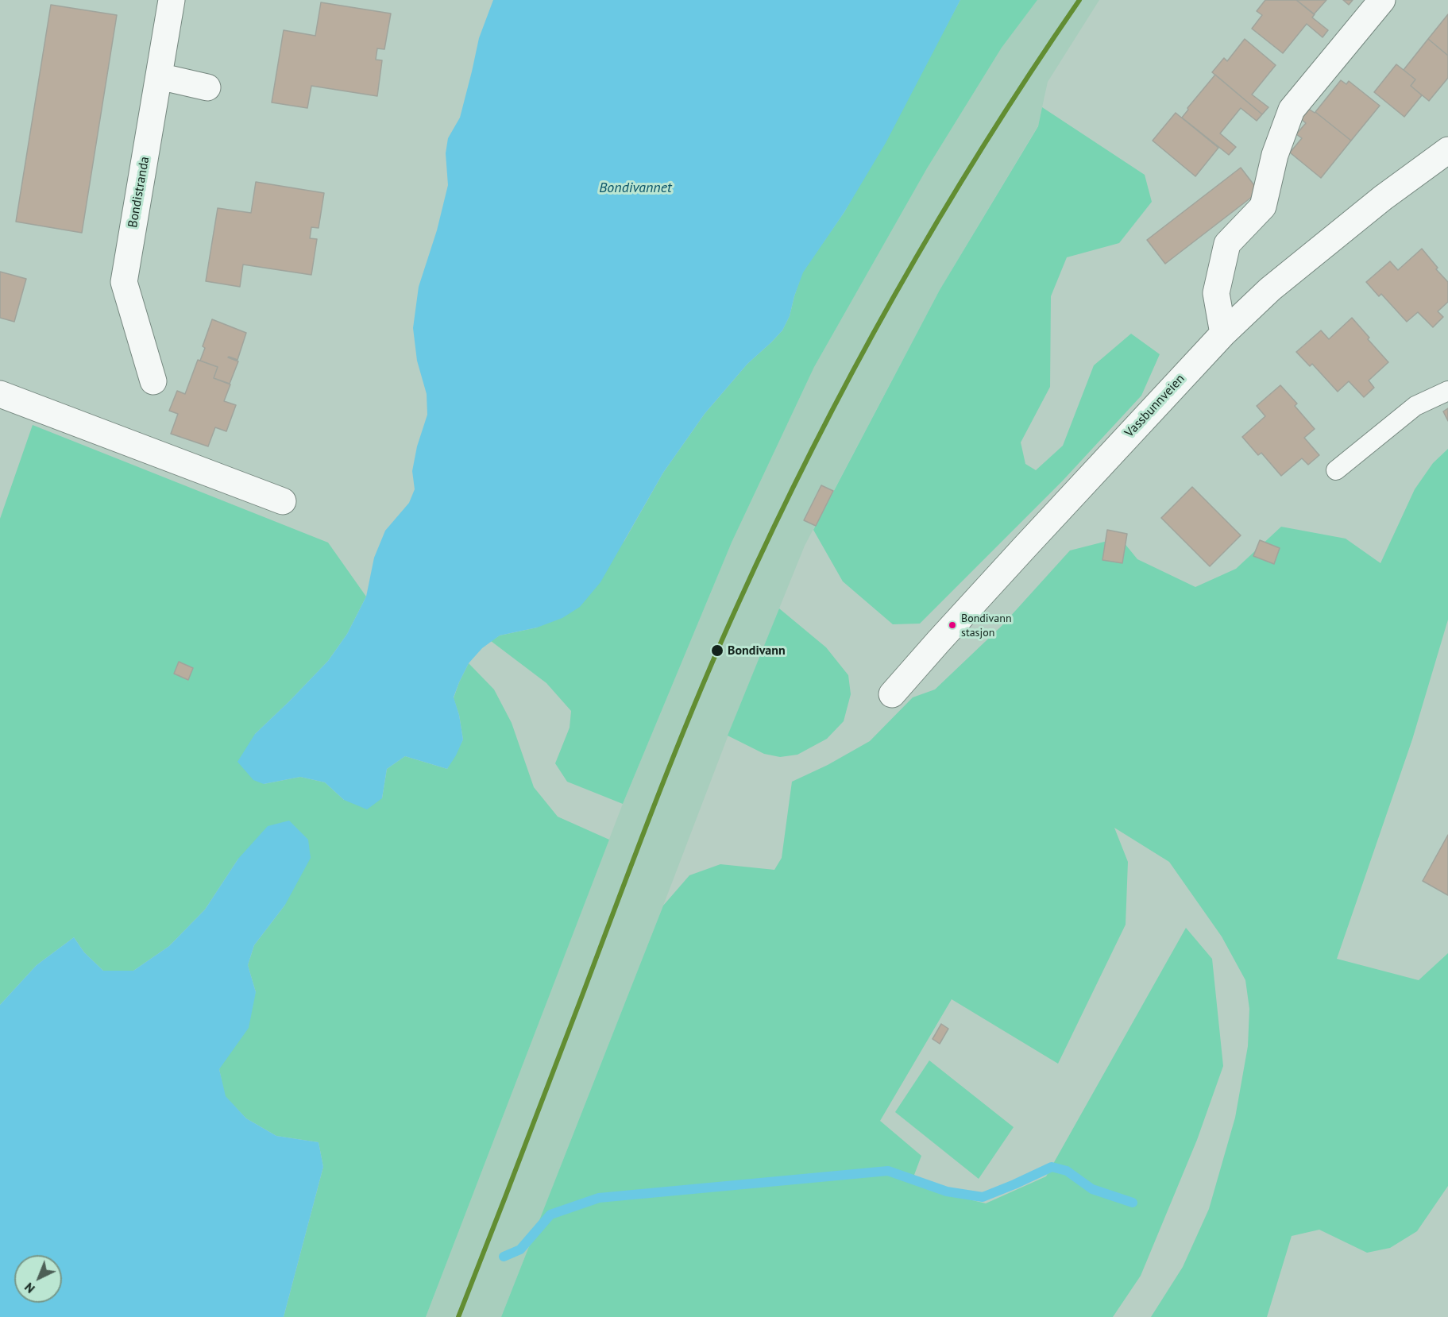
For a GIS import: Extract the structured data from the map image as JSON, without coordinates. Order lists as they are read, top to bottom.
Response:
{
  "streets": {
    "street": ["Bondistranda", "Vassbunnveien"]
  },
  "water": ["Bondivannet"],
  "places": ["Bondivann stasjon", "Bondivann"],
  "north": "bottom left"
}
